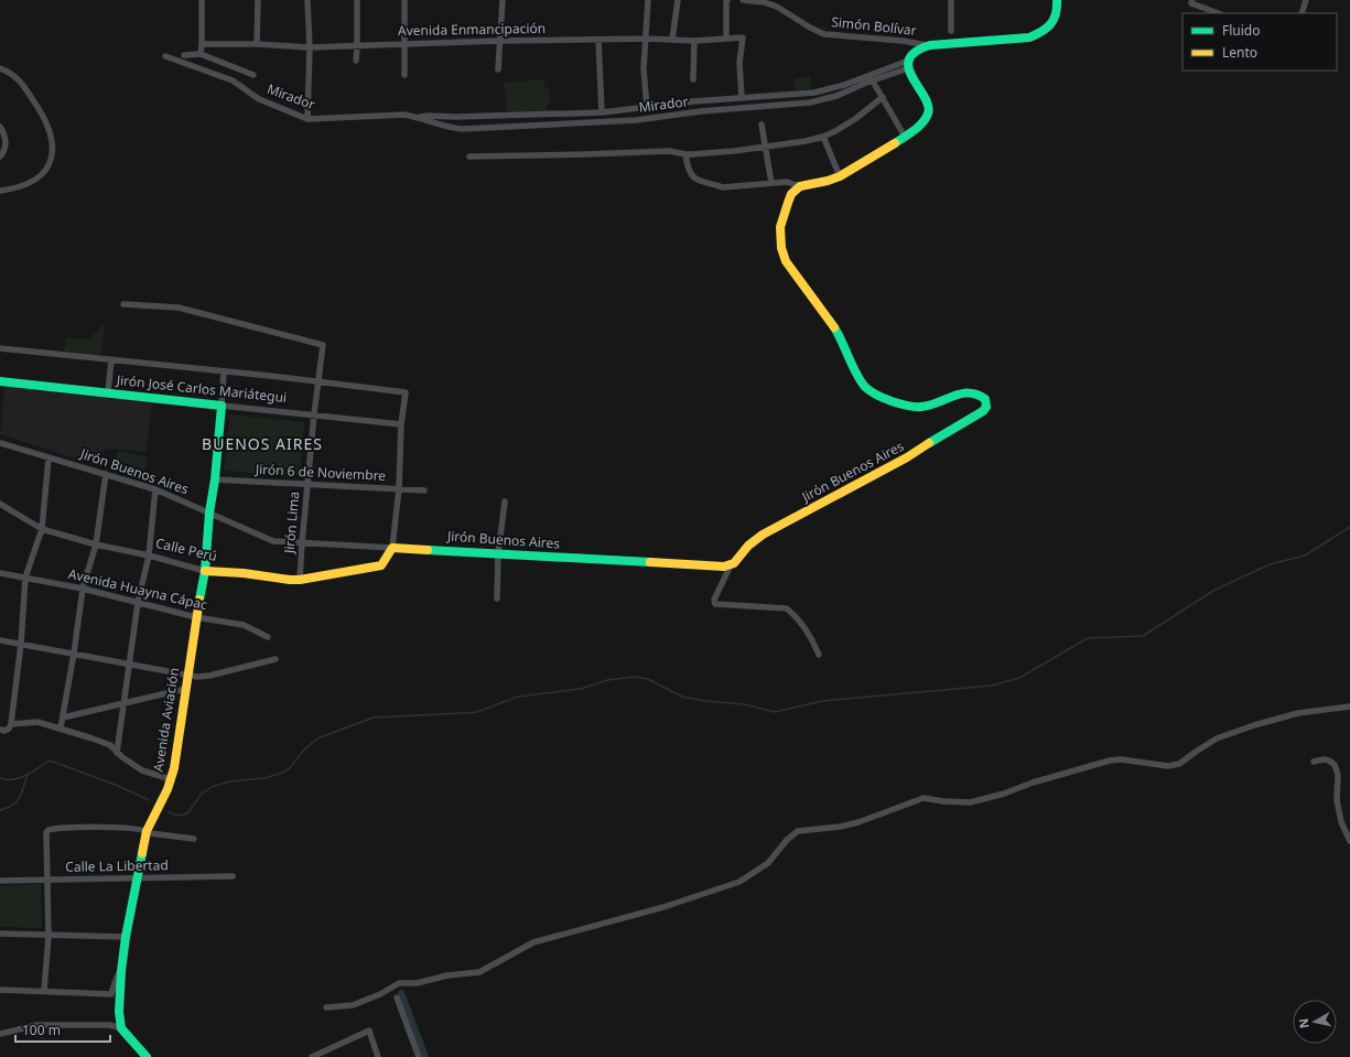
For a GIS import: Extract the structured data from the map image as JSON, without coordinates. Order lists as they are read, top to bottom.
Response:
{
  "streets": {
    "street": [
      "Simón Bolívar",
      "Avenida Enmancipación",
      "Mirador",
      "Jirón José Carlos Mariátegui",
      "Jirón Buenos Aires",
      "Jirón 6 de Noviembre",
      "Jirón Lima",
      "Calle Perú",
      "Avenida Huayna Cápac",
      "Avenida Aviación",
      "Calle La Libertad"
    ]
  },
  "crossings": [
    ["Avenida Enmancipación", "Mirador"],
    ["Jirón José Carlos Mariátegui", "Jirón Lima"],
    ["Jirón José Carlos Mariátegui", "Avenida Aviación"],
    ["Jirón Buenos Aires", "Jirón Lima"],
    ["Jirón Buenos Aires", "Calle Perú"],
    ["Jirón Buenos Aires", "Avenida Aviación"],
    ["Jirón 6 de Noviembre", "Jirón Lima"],
    ["Jirón 6 de Noviembre", "Avenida Aviación"],
    ["Jirón Lima", "Calle Perú"],
    ["Calle Perú", "Avenida Aviación"],
    ["Avenida Huayna Cápac", "Avenida Aviación"],
    ["Avenida Aviación", "Calle La Libertad"]
  ],
  "districts": ["BUENOS AIRES"],
  "legend": ["Fluido", "Lento"],
  "scale_bar": "100 m",
  "north": "left"
}
